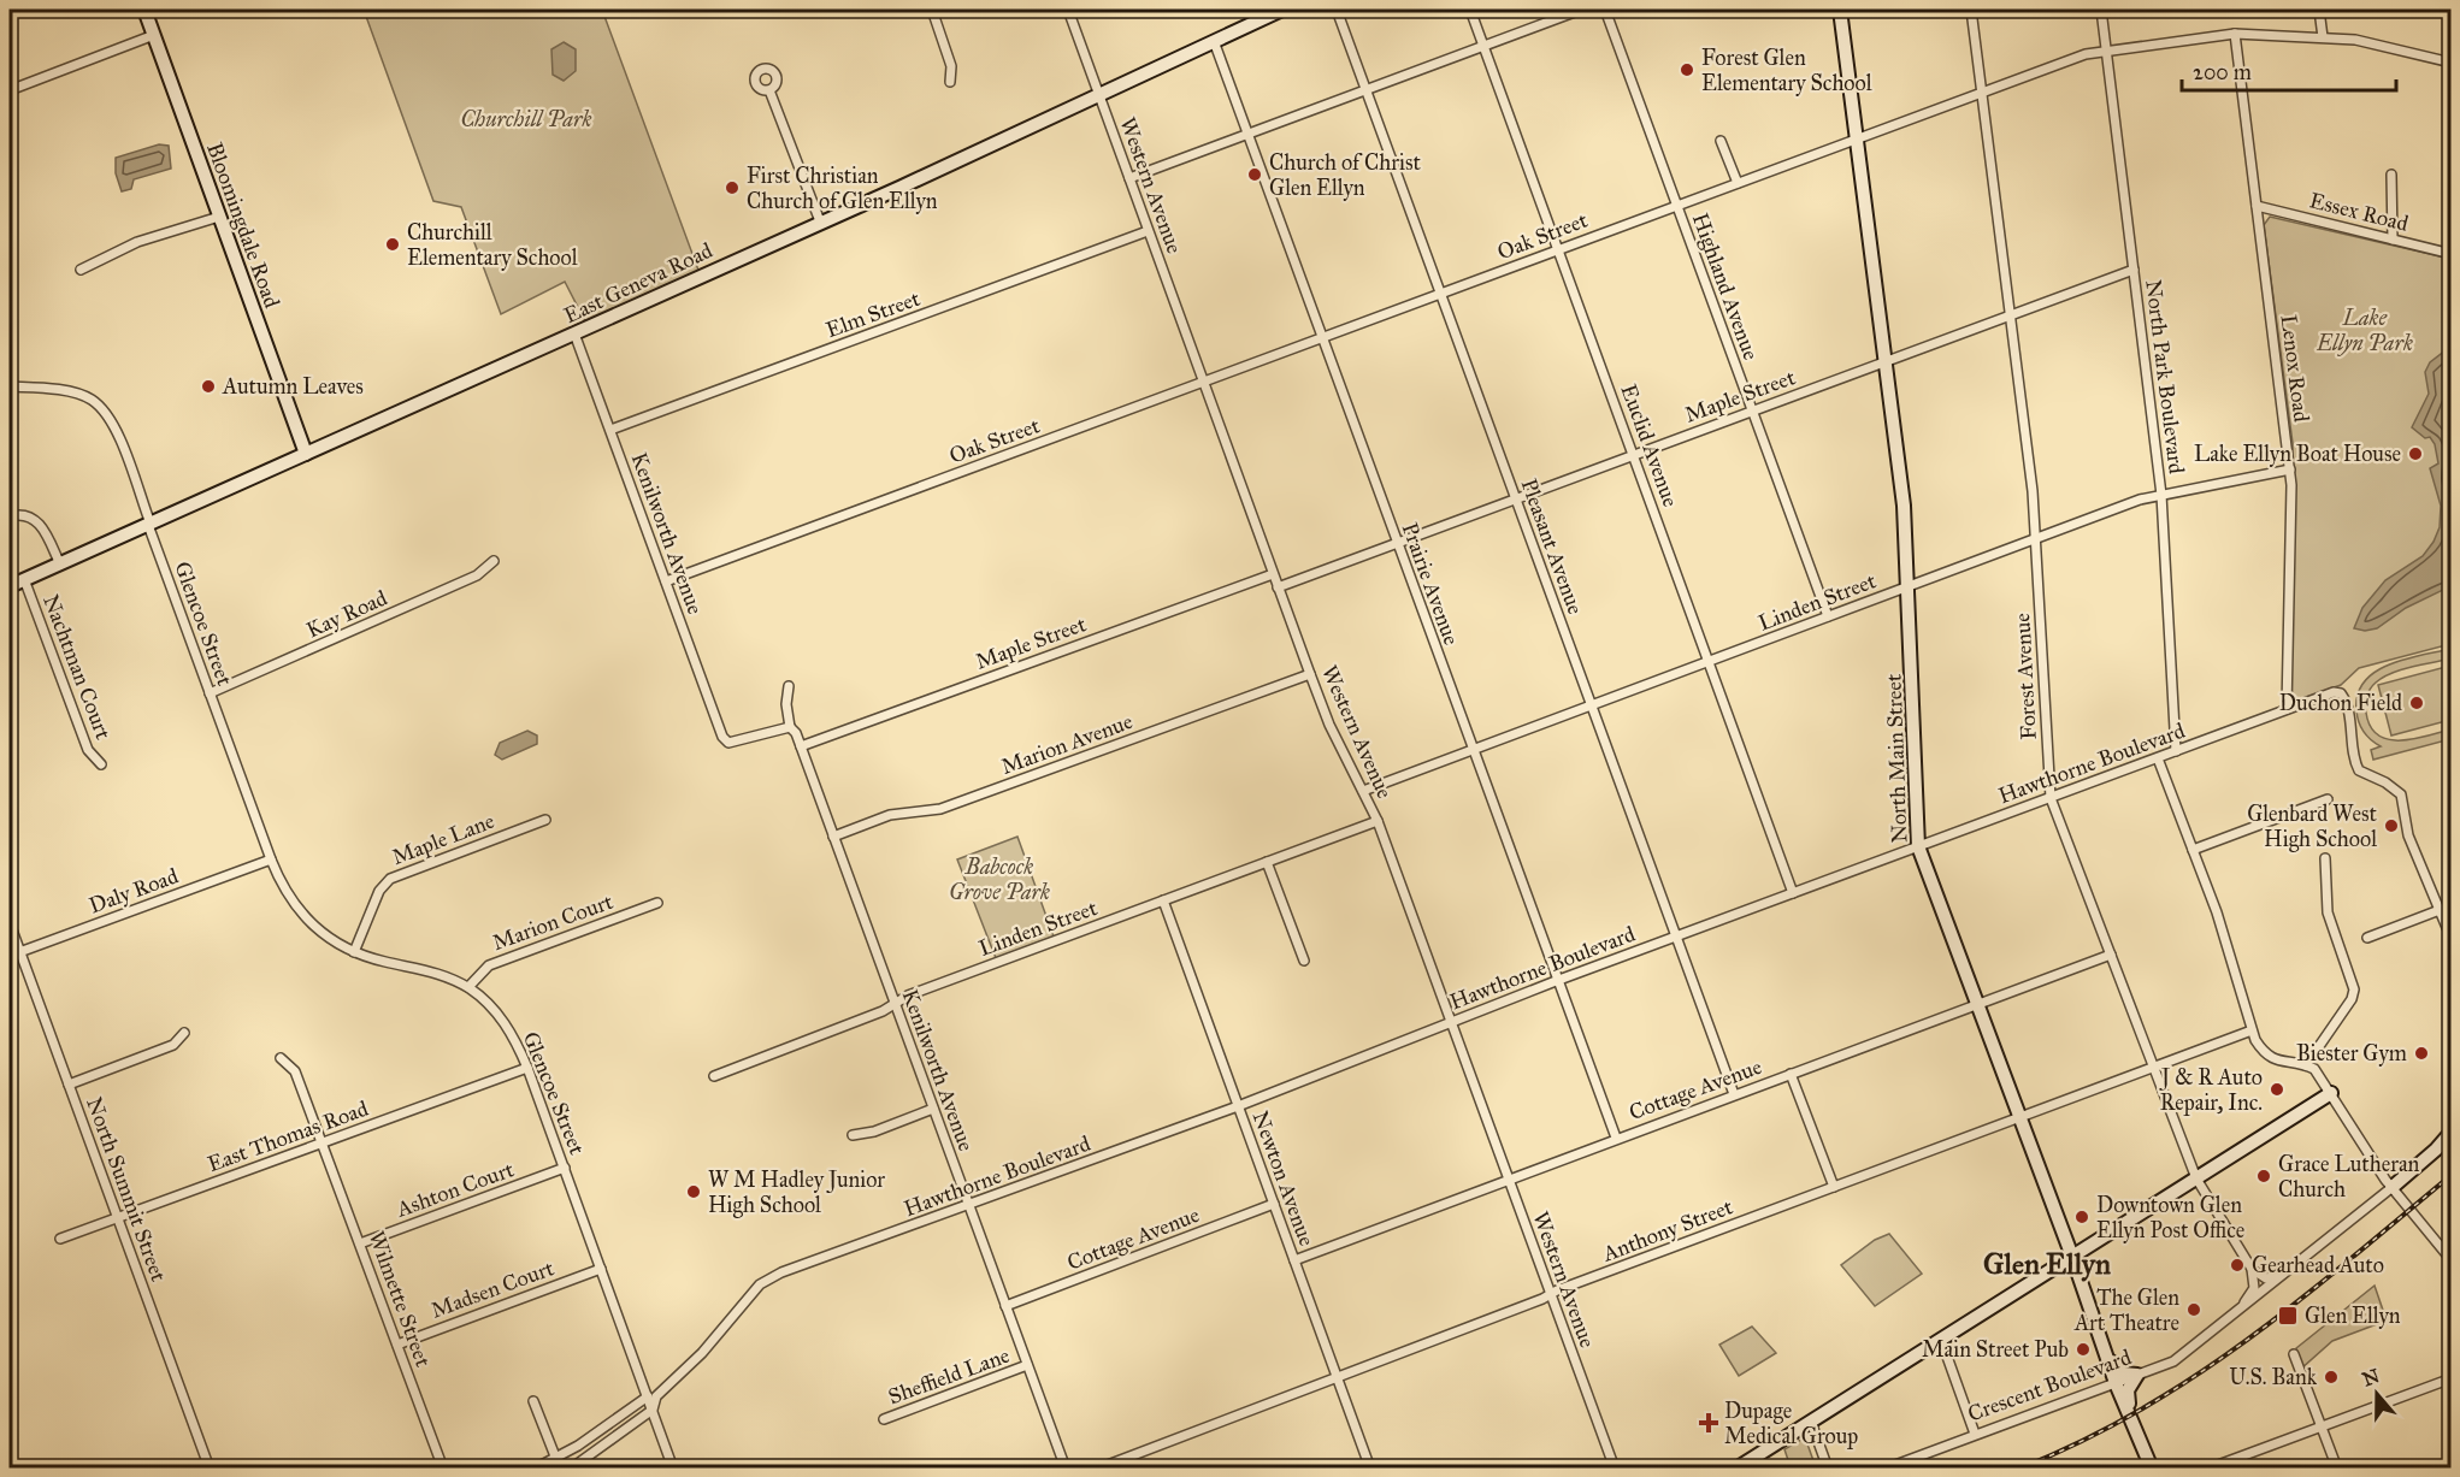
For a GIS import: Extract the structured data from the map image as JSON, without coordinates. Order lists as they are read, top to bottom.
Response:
{
  "streets": {
    "street": [
      "Western Avenue",
      "Essex Road",
      "Bloomingdale Road",
      "Oak Street",
      "East Geneva Road",
      "Highland Avenue",
      "Elm Street",
      "Lenox Road",
      "North Park Boulevard",
      "Maple Street",
      "Euclid Avenue",
      "Kenilworth Avenue",
      "Pleasant Avenue",
      "Prairie Avenue",
      "Linden Street",
      "Kay Road",
      "Glencoe Street",
      "Nachtman Court",
      "Forest Avenue",
      "Marion Avenue",
      "North Main Street",
      "Hawthorne Boulevard",
      "Maple Lane",
      "Daly Road",
      "Marion Court",
      "Cottage Avenue",
      "East Thomas Road",
      "Newton Avenue",
      "North Summit Street",
      "Ashton Court",
      "Anthony Street",
      "Madsen Court",
      "Wilmette Street",
      "Sheffield Lane",
      "Crescent Boulevard"
    ]
  },
  "crossings": [
    ["Western Avenue", "Oak Street"],
    ["Western Avenue", "East Geneva Road"],
    ["Western Avenue", "Elm Street"],
    ["Western Avenue", "Maple Street"],
    ["Western Avenue", "Linden Street"],
    ["Western Avenue", "Marion Avenue"],
    ["Western Avenue", "Hawthorne Boulevard"],
    ["Western Avenue", "Cottage Avenue"],
    ["Western Avenue", "Anthony Street"],
    ["Essex Road", "Lenox Road"],
    ["Bloomingdale Road", "East Geneva Road"],
    ["Oak Street", "Highland Avenue"],
    ["Oak Street", "Lenox Road"],
    ["Oak Street", "North Park Boulevard"],
    ["Oak Street", "Euclid Avenue"],
    ["Oak Street", "Kenilworth Avenue"],
    ["Oak Street", "Pleasant Avenue"],
    ["Oak Street", "Prairie Avenue"],
    ["Oak Street", "Forest Avenue"],
    ["Oak Street", "North Main Street"],
    ["East Geneva Road", "Kenilworth Avenue"],
    ["East Geneva Road", "Prairie Avenue"],
    ["East Geneva Road", "Glencoe Street"],
    ["East Geneva Road", "Nachtman Court"],
    ["Highland Avenue", "Maple Street"],
    ["Highland Avenue", "Linden Street"],
    ["Elm Street", "Kenilworth Avenue"],
    ["Lenox Road", "Linden Street"],
    ["Lenox Road", "Hawthorne Boulevard"],
    ["North Park Boulevard", "Maple Street"],
    ["North Park Boulevard", "Linden Street"],
    ["North Park Boulevard", "Hawthorne Boulevard"],
    ["Maple Street", "Euclid Avenue"],
    ["Maple Street", "Kenilworth Avenue"],
    ["Maple Street", "Pleasant Avenue"],
    ["Maple Street", "Prairie Avenue"],
    ["Maple Street", "Forest Avenue"],
    ["Maple Street", "North Main Street"],
    ["Euclid Avenue", "Linden Street"],
    ["Euclid Avenue", "Hawthorne Boulevard"],
    ["Kenilworth Avenue", "Linden Street"],
    ["Kenilworth Avenue", "Marion Avenue"],
    ["Kenilworth Avenue", "Hawthorne Boulevard"],
    ["Kenilworth Avenue", "Cottage Avenue"],
    ["Kenilworth Avenue", "Sheffield Lane"],
    ["Pleasant Avenue", "Linden Street"],
    ["Pleasant Avenue", "Hawthorne Boulevard"],
    ["Pleasant Avenue", "Cottage Avenue"],
    ["Prairie Avenue", "Linden Street"],
    ["Prairie Avenue", "Hawthorne Boulevard"],
    ["Prairie Avenue", "Cottage Avenue"],
    ["Linden Street", "Forest Avenue"],
    ["Linden Street", "North Main Street"],
    ["Linden Street", "Newton Avenue"],
    ["Kay Road", "Glencoe Street"],
    ["Glencoe Street", "Hawthorne Boulevard"],
    ["Glencoe Street", "Maple Lane"],
    ["Glencoe Street", "Daly Road"],
    ["Glencoe Street", "Marion Court"],
    ["Glencoe Street", "East Thomas Road"],
    ["Glencoe Street", "Ashton Court"],
    ["Glencoe Street", "Madsen Court"],
    ["Forest Avenue", "Hawthorne Boulevard"],
    ["Forest Avenue", "Cottage Avenue"],
    ["Forest Avenue", "Anthony Street"],
    ["North Main Street", "Hawthorne Boulevard"],
    ["North Main Street", "Cottage Avenue"],
    ["North Main Street", "Anthony Street"],
    ["North Main Street", "Crescent Boulevard"],
    ["Hawthorne Boulevard", "Newton Avenue"],
    ["Daly Road", "North Summit Street"],
    ["Cottage Avenue", "Newton Avenue"],
    ["East Thomas Road", "North Summit Street"],
    ["East Thomas Road", "Wilmette Street"],
    ["Newton Avenue", "Anthony Street"],
    ["Ashton Court", "Wilmette Street"],
    ["Madsen Court", "Wilmette Street"]
  ],
  "districts": ["Glen Ellyn"],
  "parks": ["Churchill Park", "Lake Ellyn Park", "Babcock Grove Park"],
  "places": {
    "other": [
      "Forest Glen Elementary School",
      "Church of Christ Glen Ellyn",
      "First Christian Church of Glen Ellyn",
      "Churchill Elementary School",
      "Autumn Leaves",
      "Lake Ellyn Boat House",
      "Duchon Field",
      "Glenbard West High School",
      "Biester Gym",
      "J & R Auto Repair, Inc.",
      "Grace Lutheran Church",
      "W M Hadley Junior High School",
      "Downtown Glen Ellyn Post Office",
      "Gearhead Auto",
      "The Glen Art Theatre",
      "Main Street Pub",
      "U.S. Bank"
    ],
    "transit": ["Glen Ellyn"],
    "health": ["Dupage Medical Group"]
  },
  "scale_bar": "200 m",
  "north": "top"
}
